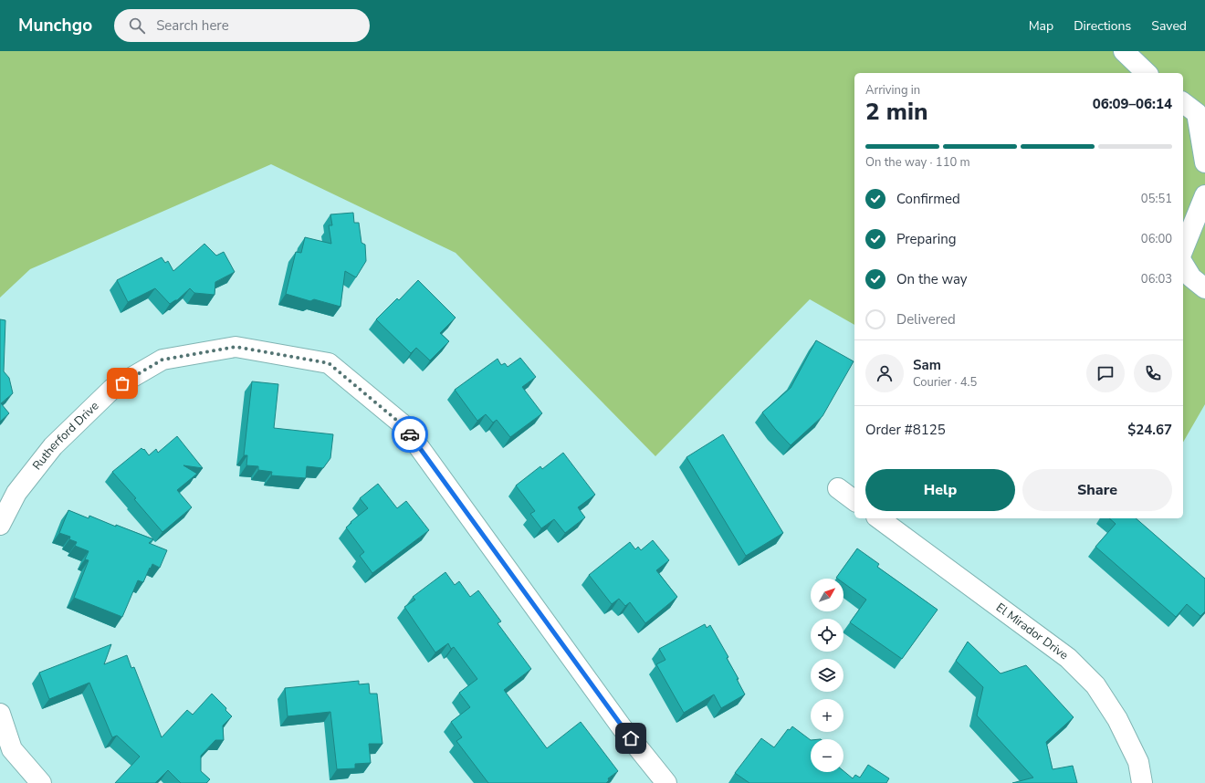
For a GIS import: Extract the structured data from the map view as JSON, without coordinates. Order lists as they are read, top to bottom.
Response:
{
  "streets": {
    "street": ["Rutherford Drive", "El Mirador Drive"]
  },
  "north": "top right",
  "page": {
    "header": "Munchgo",
    "search": "Search here",
    "nav": ["Map", "Directions", "Saved"],
    "heading": ["2 min", "Arriving in", "06:09–06:14"],
    "panel": [
      "Sam",
      "Courier · 4.5",
      "Order #8125",
      "$24.67"
    ],
    "bar": "On the way · 110 m",
    "list": [
      ["Confirmed", "05:51"],
      ["Preparing", "06:00"],
      ["On the way", "06:03"],
      "Delivered"
    ],
    "buttons": ["Help", "Share"],
    "map_buttons": ["+", "−"]
  }
}
